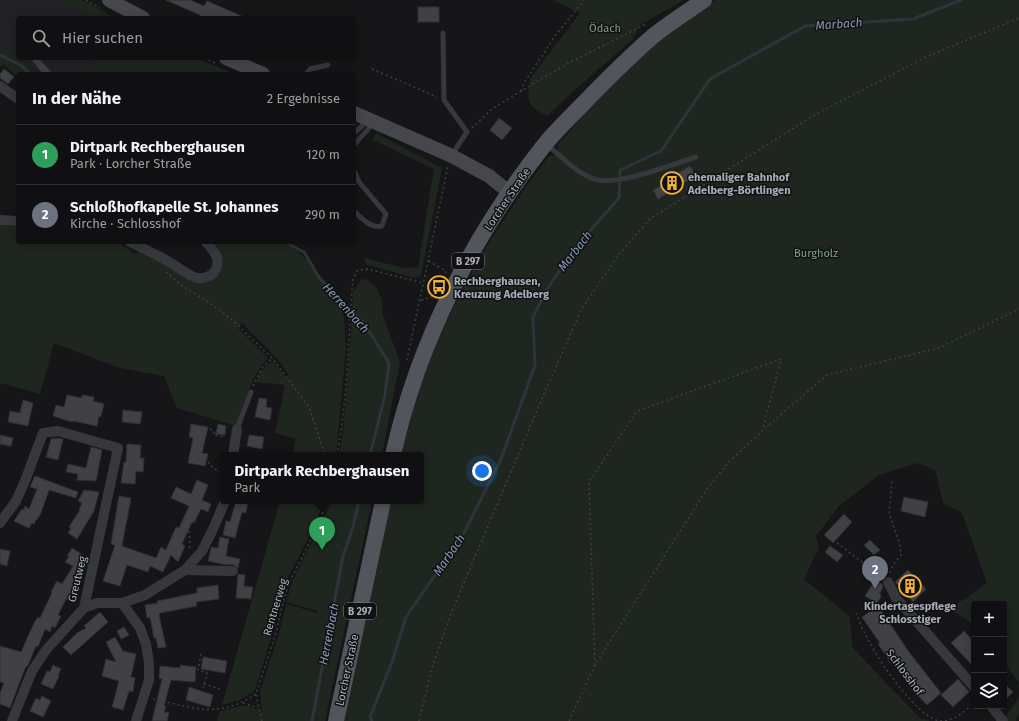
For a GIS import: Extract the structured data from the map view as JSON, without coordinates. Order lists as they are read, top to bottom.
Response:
{
  "streets": {
    "main road": ["Lorcher Straße", "B 297"],
    "street": ["Greutweg"],
    "path": ["Rentnerweg", "Schlosshof"]
  },
  "water": ["Marbach", "Herrenbach"],
  "parks": ["Ödach", "Burgholz"],
  "places": {
    "building": ["ehemaliger Bahnhof Adelberg-Börtlingen", "Kindertagespflege Schlosstiger"],
    "bus stop": ["Rechberghausen, Kreuzung Adelberg"]
  },
  "page": {
    "search": "Hier suchen",
    "heading": ["In der Nähe", "2 Ergebnisse"],
    "list": [
      {
        "mark": "1",
        "name": "Dirtpark Rechberghausen",
        "note": "Park · Lorcher Straße",
        "value": "120 m"
      },
      {
        "mark": "2",
        "name": "Schloßhofkapelle St. Johannes",
        "note": "Kirche · Schlosshof",
        "value": "290 m"
      }
    ],
    "popup": ["Dirtpark Rechberghausen", "Park"],
    "pins": ["1", "2"],
    "map_buttons": ["+", "−"]
  }
}
